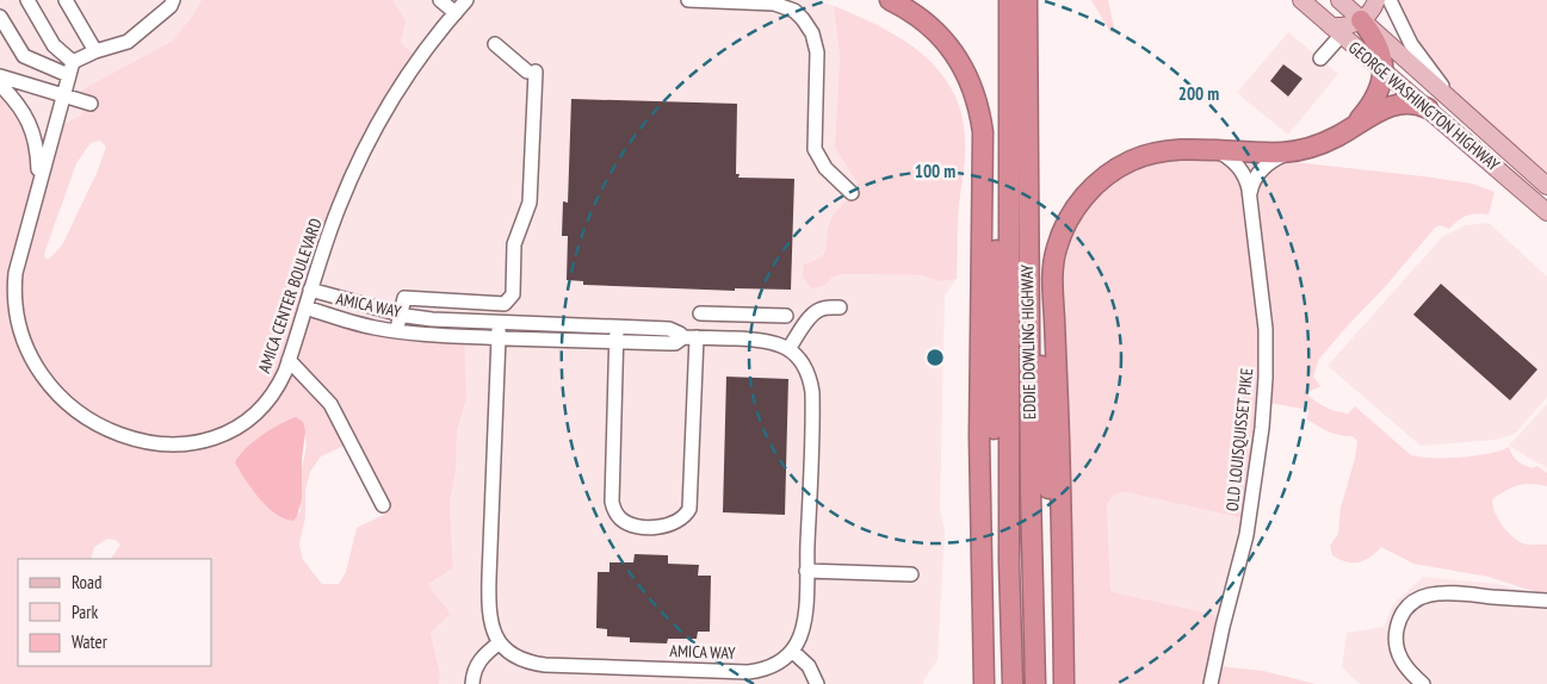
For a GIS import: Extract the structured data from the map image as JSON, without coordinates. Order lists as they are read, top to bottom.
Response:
{
  "streets": {
    "highway": ["EDDIE DOWLING HIGHWAY"],
    "main road": ["GEORGE WASHINGTON HIGHWAY"],
    "street": ["AMICA CENTER BOULEVARD", "AMICA WAY", "OLD LOUISQUISSET PIKE"]
  },
  "crossings": [
    ["AMICA CENTER BOULEVARD", "AMICA WAY"]
  ],
  "legend": ["Road", "Park", "Water"],
  "rings": ["200 m", "100 m"]
}
